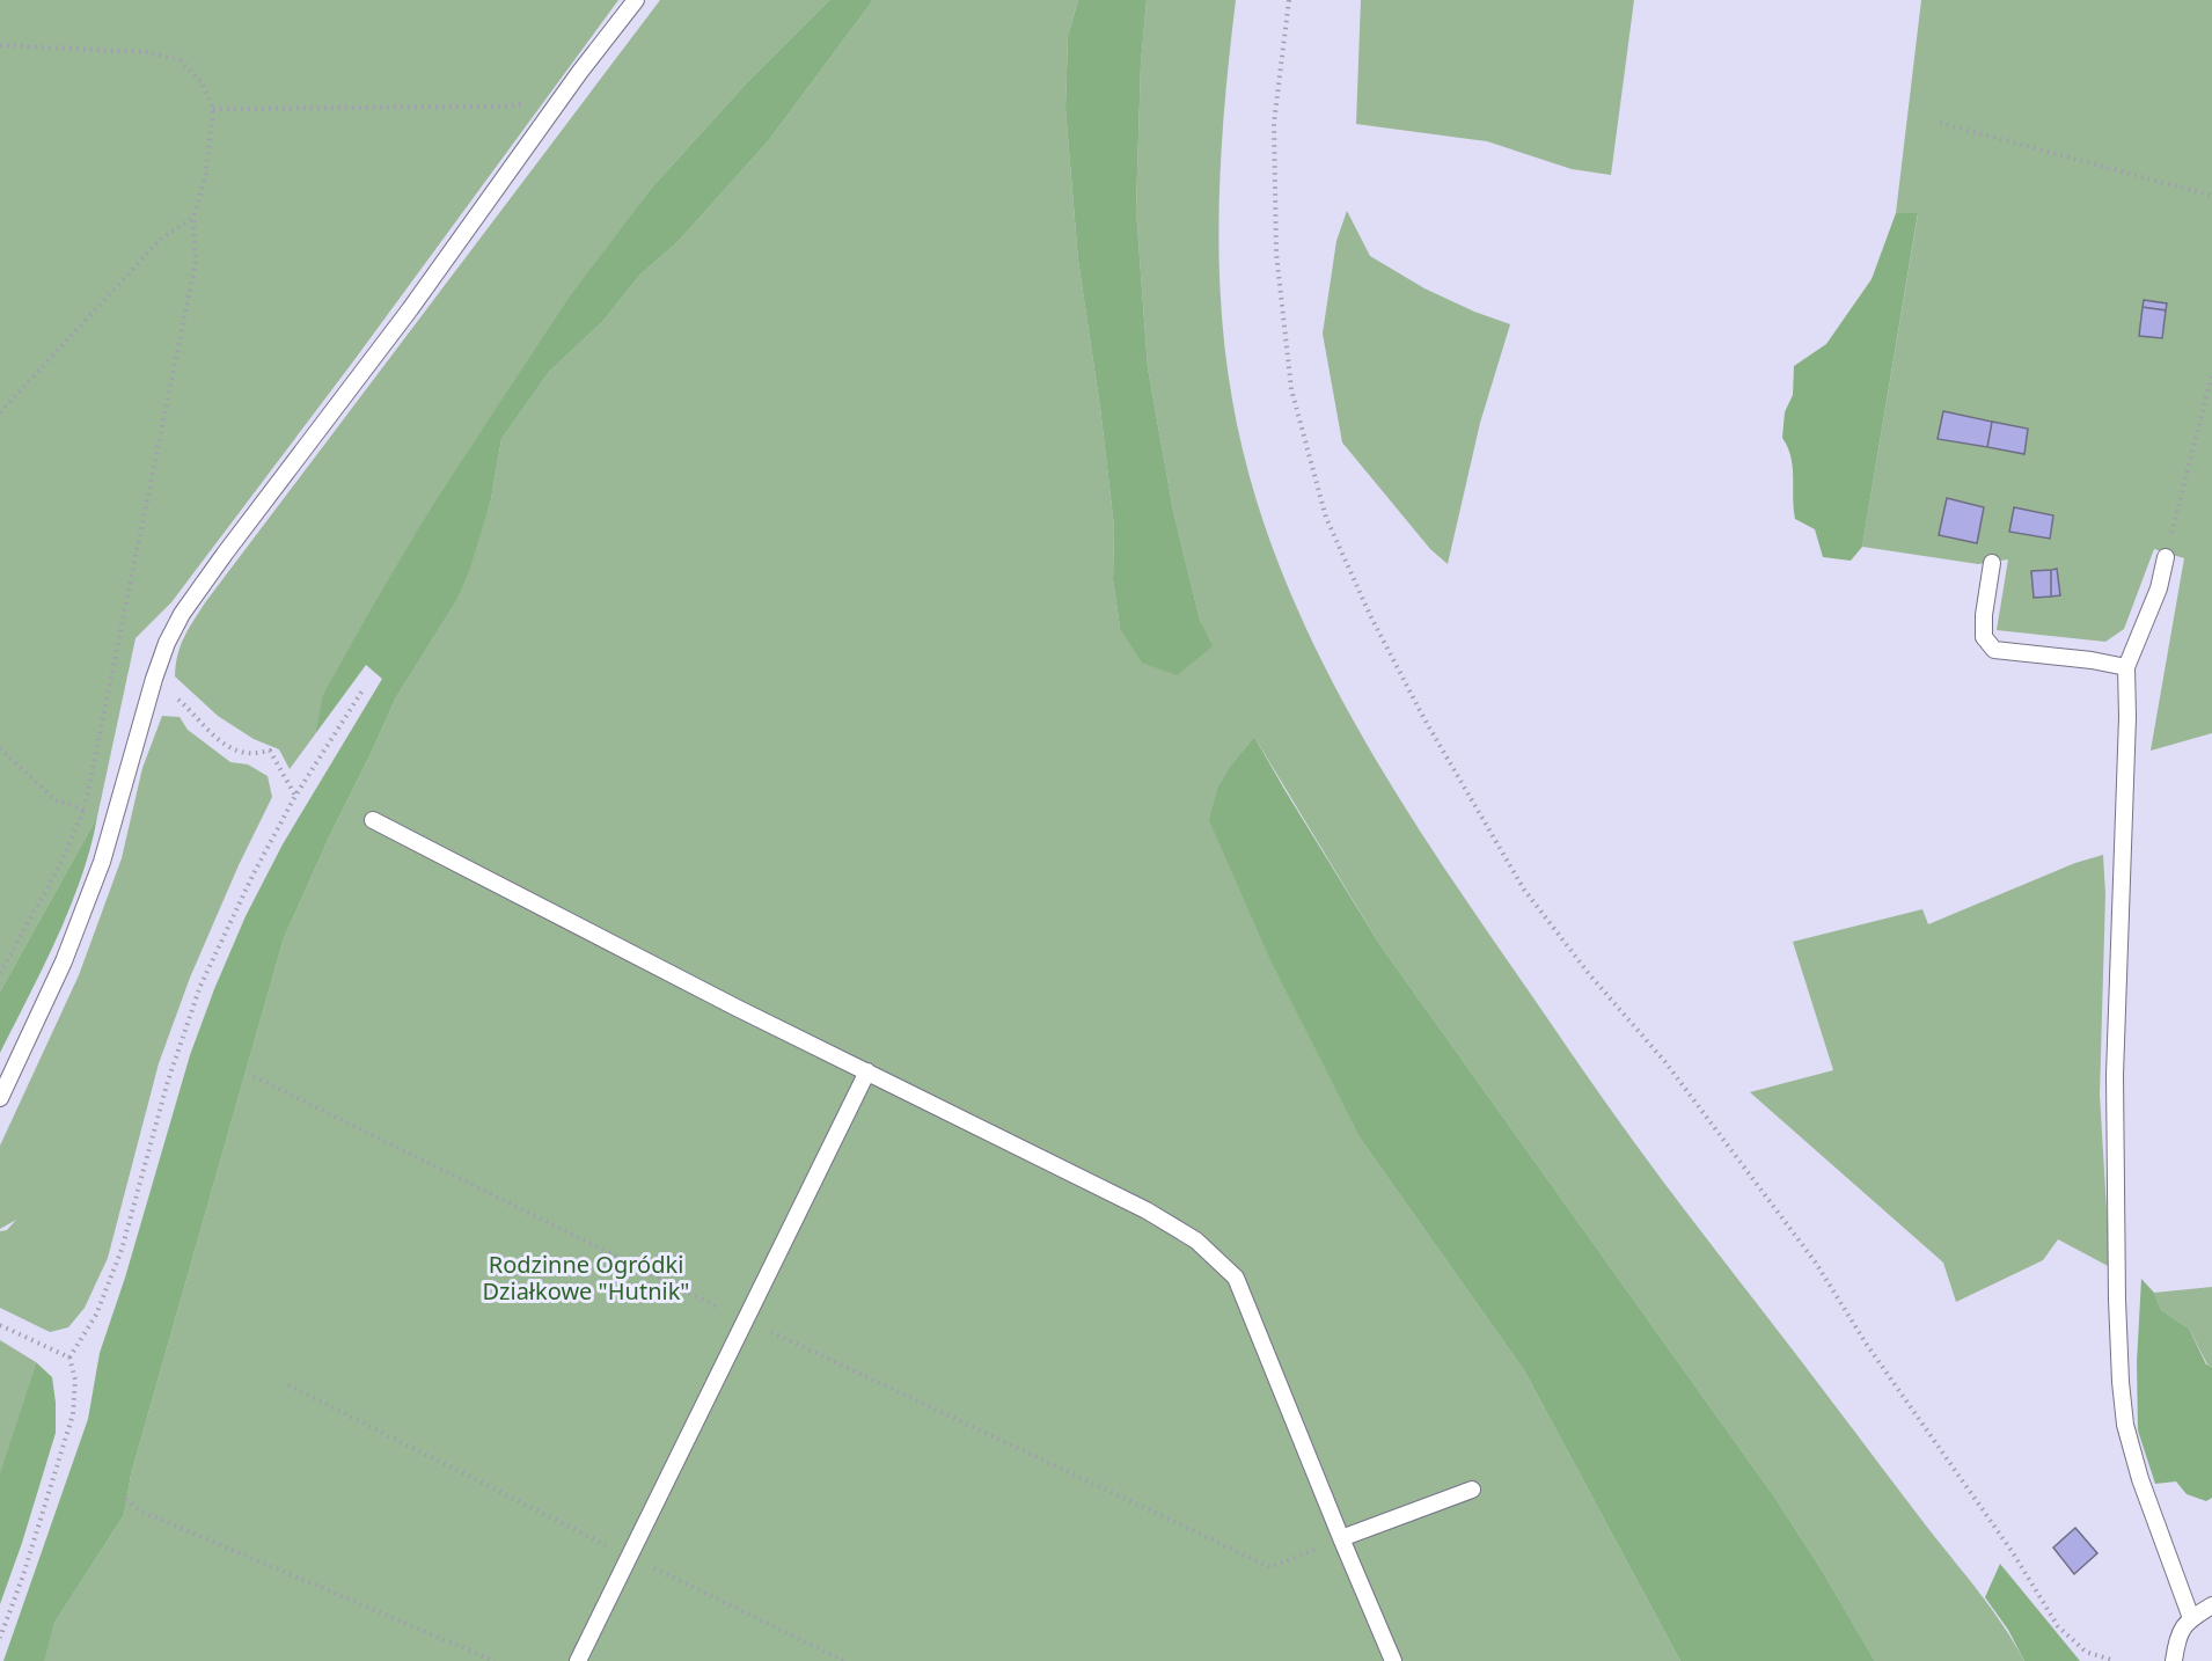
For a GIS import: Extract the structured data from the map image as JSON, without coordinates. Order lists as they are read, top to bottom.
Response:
{
  "parks": ["Rodzinne Ogródki Działkowe \"Hutnik\""]
}
